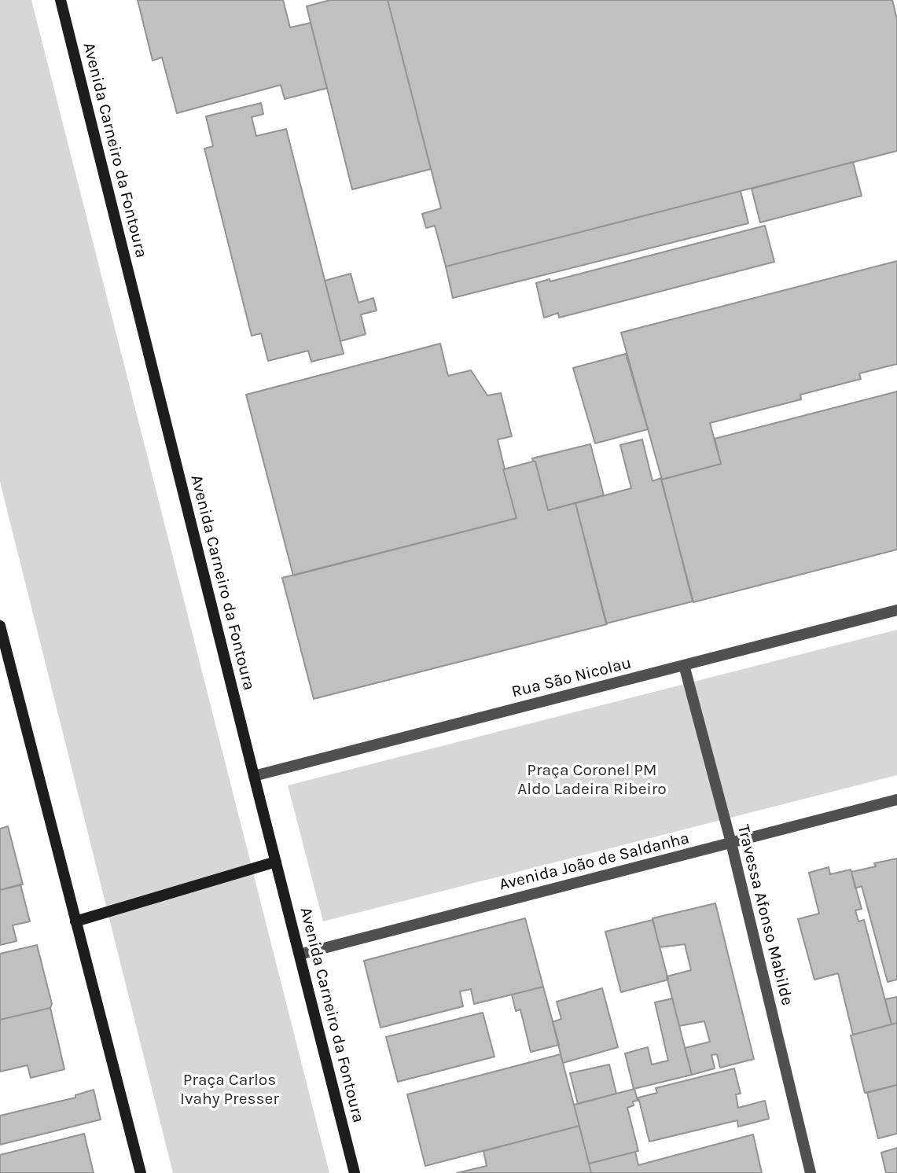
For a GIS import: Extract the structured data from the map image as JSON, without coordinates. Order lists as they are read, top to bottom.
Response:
{
  "streets": {
    "main road": ["Avenida Carneiro da Fontoura"],
    "street": ["Rua São Nicolau", "Avenida João de Saldanha", "Travessa Afonso Mabilde"]
  },
  "crossings": [
    ["Avenida Carneiro da Fontoura", "Rua São Nicolau"],
    ["Avenida Carneiro da Fontoura", "Avenida João de Saldanha"],
    ["Rua São Nicolau", "Travessa Afonso Mabilde"],
    ["Avenida João de Saldanha", "Travessa Afonso Mabilde"]
  ],
  "parks": ["Praça Coronel PM Aldo Ladeira Ribeiro", "Praça Carlos Ivahy Presser"]
}
